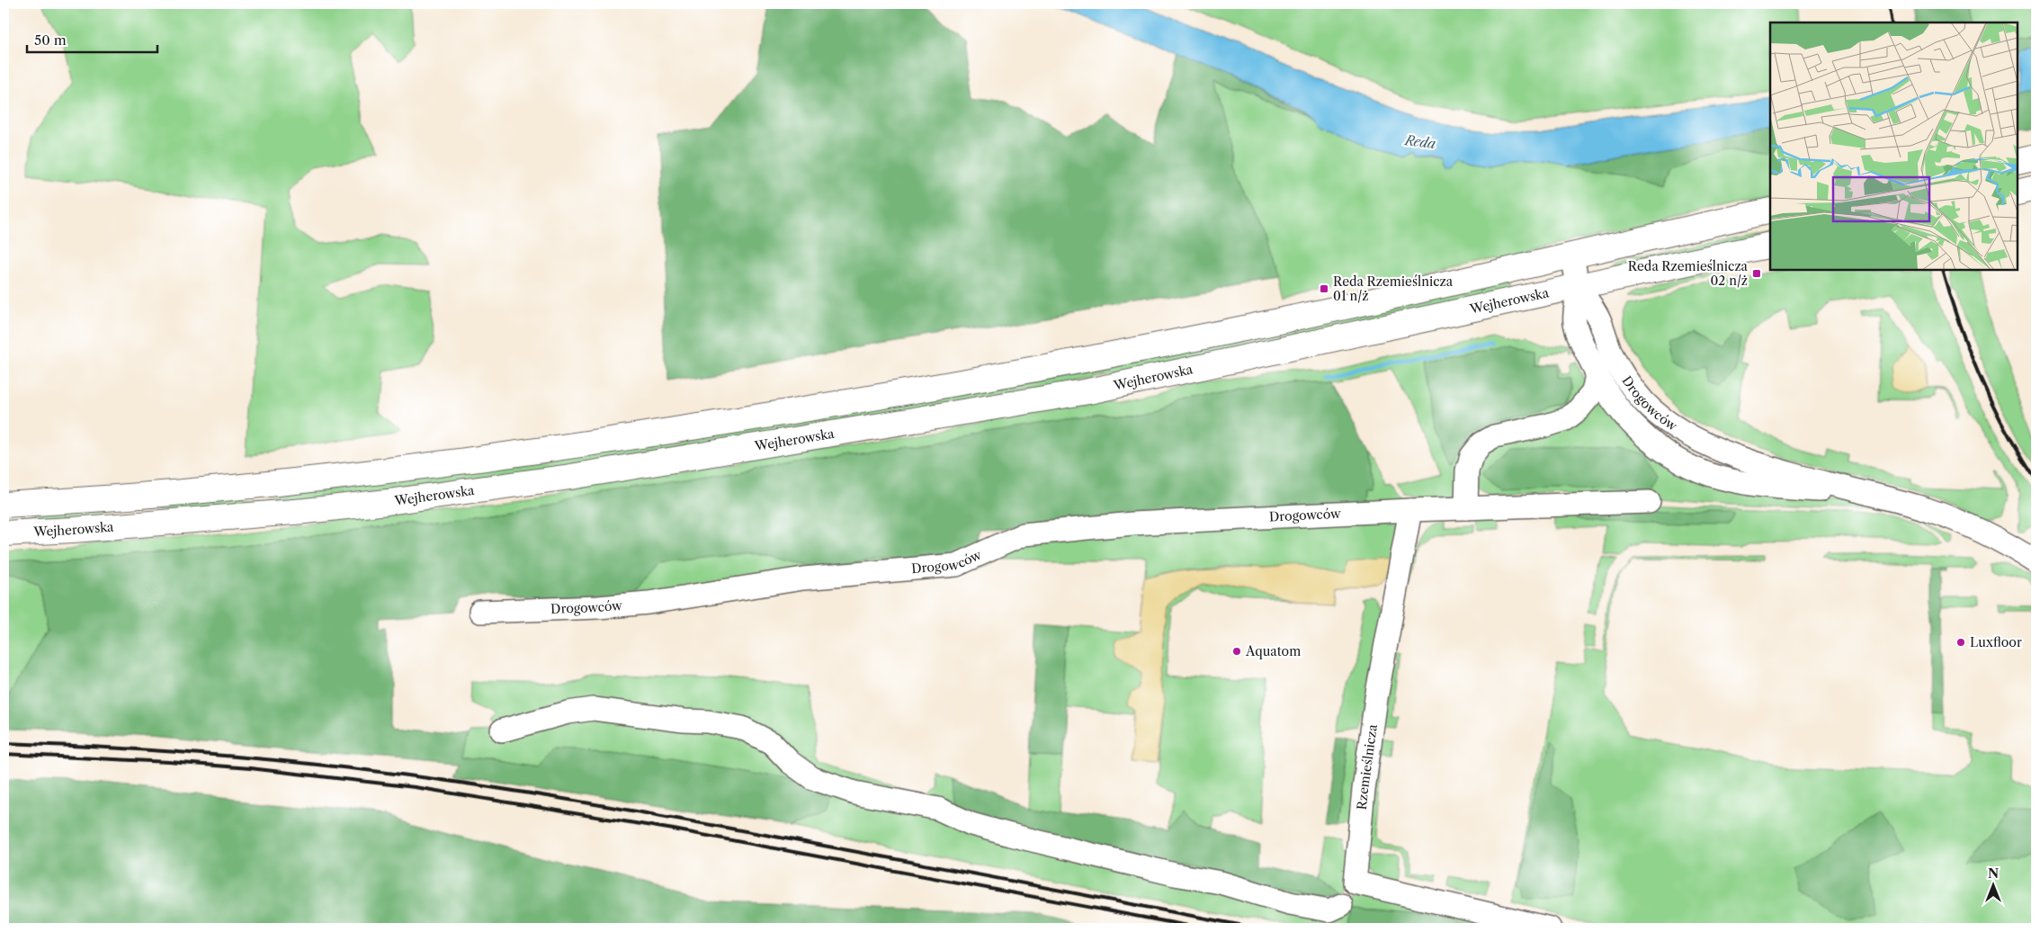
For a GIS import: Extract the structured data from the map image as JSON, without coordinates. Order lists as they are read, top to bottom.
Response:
{
  "streets": {
    "main road": ["Wejherowska"],
    "street": ["Drogowców", "Rzemieślnicza"]
  },
  "crossings": [
    ["Wejherowska", "Drogowców"],
    ["Drogowców", "Rzemieślnicza"]
  ],
  "water": ["Reda"],
  "places": {
    "transit": ["Reda Rzemieślnicza 02 n/ż", "Reda Rzemieślnicza 01 n/ż"],
    "other": ["Luxfloor", "Aquatom"]
  },
  "scale_bar": "50 m",
  "north": "top"
}
